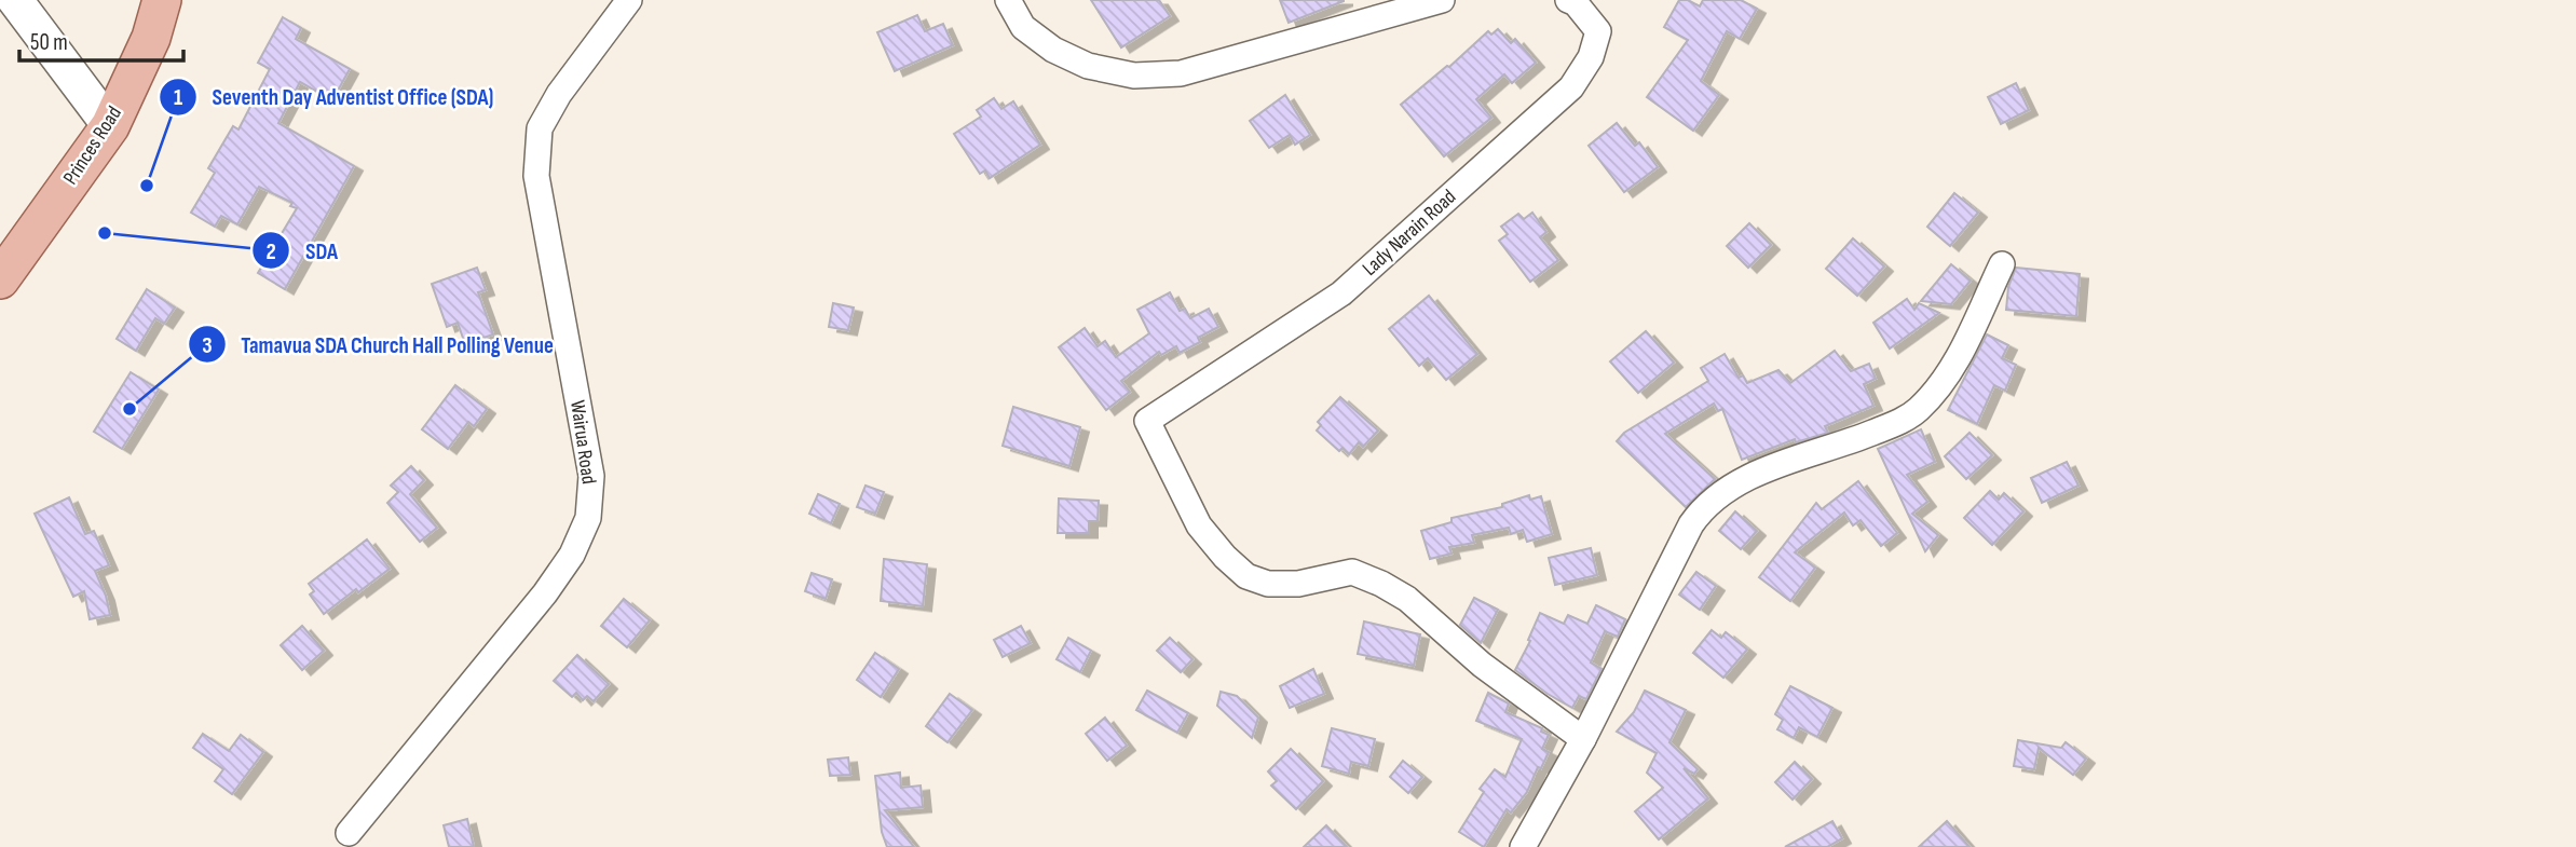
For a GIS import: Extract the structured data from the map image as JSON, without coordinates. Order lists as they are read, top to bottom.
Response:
{
  "streets": {
    "main road": ["Princes Road"],
    "street": ["Lady Narain Road", "Wairua Road"]
  },
  "places": ["Seventh Day Adventist Office (SDA)", "SDA", "Tamavua SDA Church Hall Polling Venue"],
  "scale_bar": "50 m"
}
